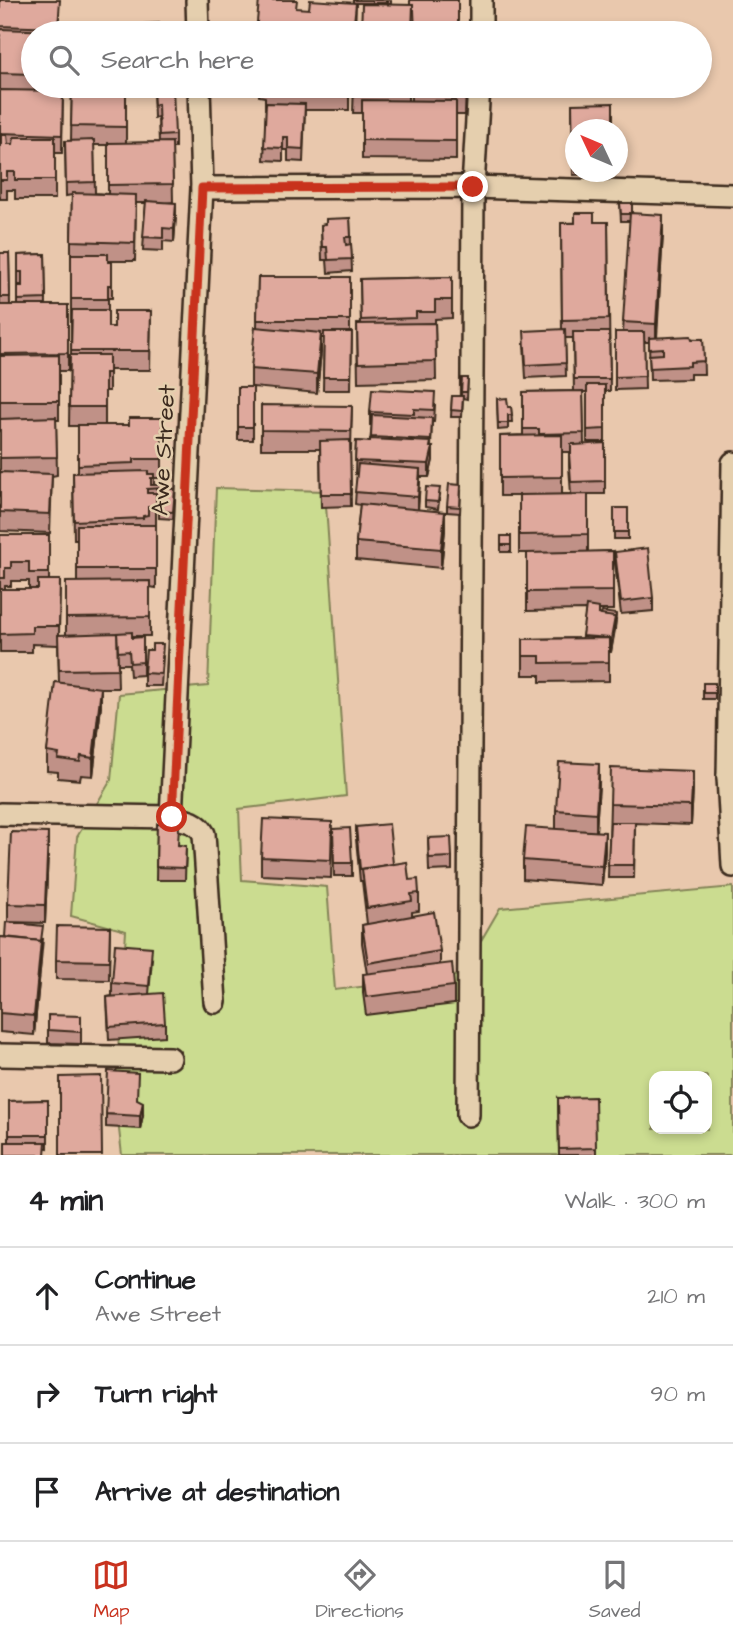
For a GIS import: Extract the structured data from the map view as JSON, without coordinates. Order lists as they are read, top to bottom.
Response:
{
  "streets": {
    "street": ["Awe Street"]
  },
  "north": "top left",
  "page": {
    "search": "Search here",
    "heading": ["4 min", "Walk · 300 m"],
    "list": [
      ["Continue", "Awe Street", "210 m"],
      ["Turn right", "90 m"],
      "Arrive at destination"
    ],
    "nav": ["Map", "Directions", "Saved"]
  }
}
